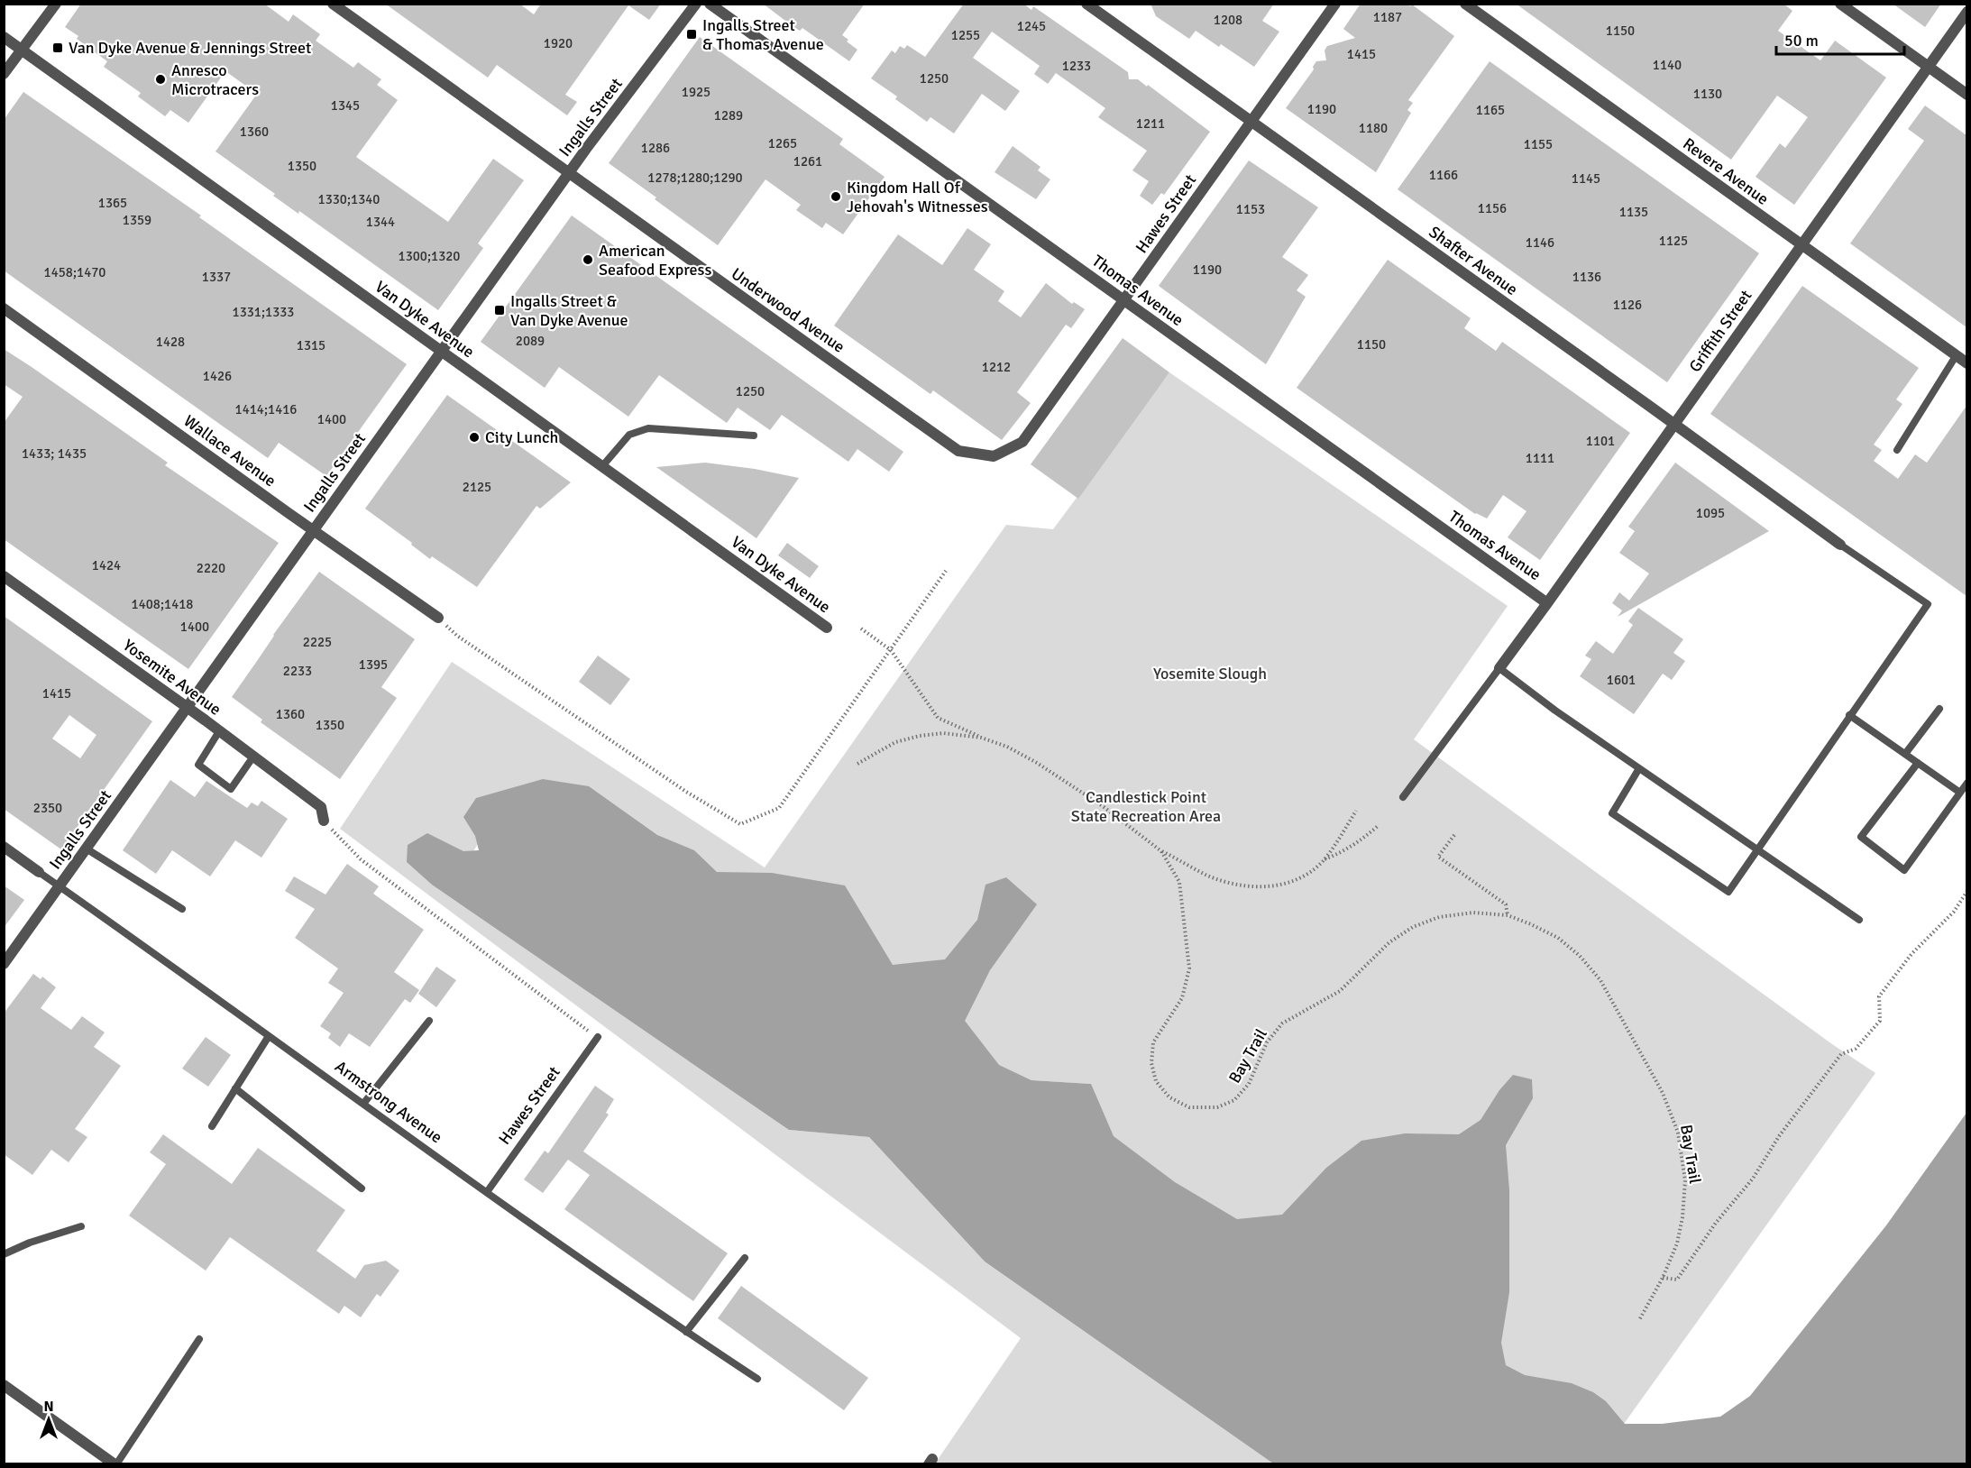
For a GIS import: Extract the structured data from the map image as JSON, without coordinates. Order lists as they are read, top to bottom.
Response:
{
  "streets": {
    "street": [
      "Ingalls Street",
      "Revere Avenue",
      "Hawes Street",
      "Shafter Avenue",
      "Thomas Avenue",
      "Underwood Avenue",
      "Van Dyke Avenue",
      "Griffith Street",
      "Wallace Avenue",
      "Yosemite Avenue",
      "Armstrong Avenue"
    ],
    "path": ["Bay Trail"]
  },
  "crossings": [
    ["Ingalls Street", "Underwood Avenue"],
    ["Ingalls Street", "Van Dyke Avenue"],
    ["Ingalls Street", "Wallace Avenue"],
    ["Ingalls Street", "Yosemite Avenue"],
    ["Ingalls Street", "Armstrong Avenue"],
    ["Revere Avenue", "Griffith Street"],
    ["Hawes Street", "Shafter Avenue"],
    ["Hawes Street", "Thomas Avenue"],
    ["Hawes Street", "Underwood Avenue"],
    ["Hawes Street", "Armstrong Avenue"],
    ["Shafter Avenue", "Griffith Street"],
    ["Thomas Avenue", "Griffith Street"]
  ],
  "parks": ["Yosemite Slough", "Candlestick Point State Recreation Area"],
  "places": {
    "transit": ["Ingalls Street & Thomas Avenue", "Van Dyke Avenue & Jennings Street", "Ingalls Street & Van Dyke Avenue"],
    "other": [
      "Anresco Microtracers",
      "Kingdom Hall Of Jehovah's Witnesses",
      "American Seafood Express",
      "City Lunch"
    ]
  },
  "house_numbers": [
    "1187",
    "1208",
    "1245",
    "1150",
    "1255",
    "1920",
    "1415",
    "1140",
    "1233",
    "1250",
    "1925",
    "1130",
    "1345",
    "1190",
    "1165",
    "1289",
    "1211",
    "1180",
    "1360",
    "1265",
    "1155",
    "1286",
    "1261",
    "1350",
    "1166",
    "1278;1280;1290",
    "1145",
    "1330;1340",
    "1365",
    "1156",
    "1153",
    "1135",
    "1359",
    "1344",
    "1125",
    "1146",
    "1300;1320",
    "1190",
    "1458;1470",
    "1337",
    "1136",
    "1126",
    "1331;1333",
    "2089",
    "1428",
    "1150",
    "1315",
    "1212",
    "1426",
    "1250",
    "1414;1416",
    "1400",
    "1101",
    "1433; 1435",
    "1111",
    "2125",
    "1095",
    "1424",
    "2220",
    "1408;1418",
    "1400",
    "2225",
    "1395",
    "2233",
    "1601",
    "1415",
    "1360",
    "1350",
    "2350"
  ],
  "scale_bar": "50 m",
  "north": "top"
}
